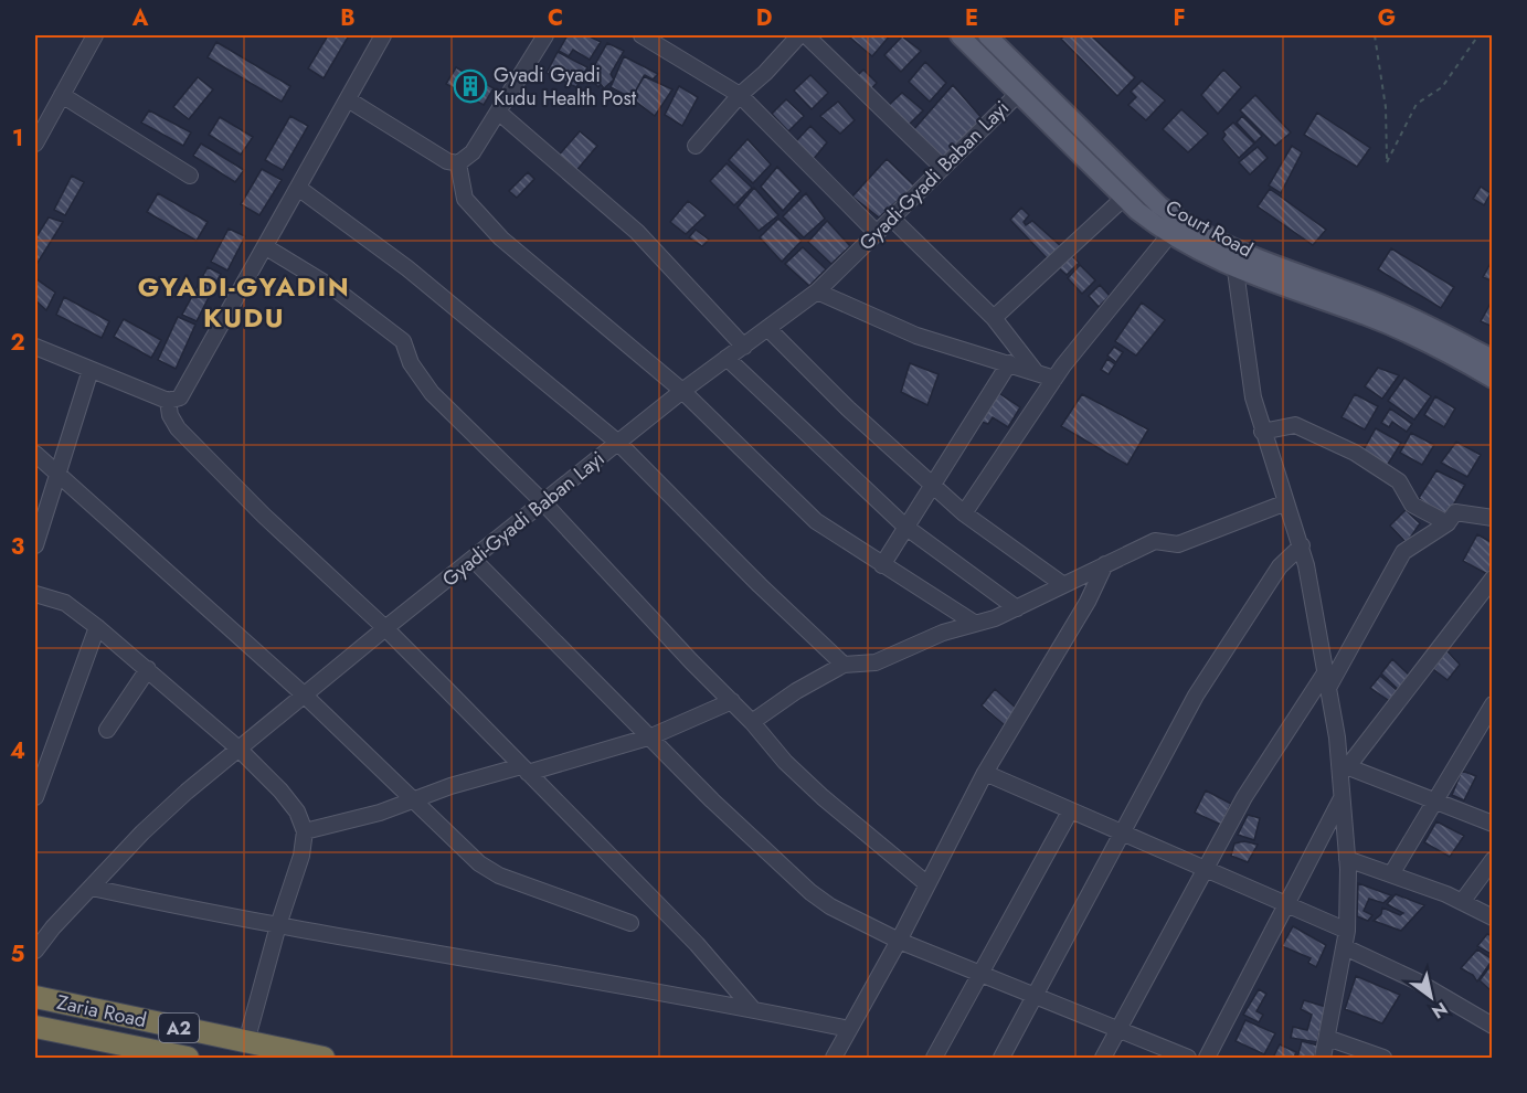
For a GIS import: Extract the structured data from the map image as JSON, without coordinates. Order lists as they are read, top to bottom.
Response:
{
  "streets": {
    "highway": ["Zaria Road", "A2"],
    "main road": ["Court Road"],
    "street": ["Gyadi-Gyadi Baban Layi"]
  },
  "crossings": [
    ["Gyadi-Gyadi Baban Layi", "Court Road"]
  ],
  "districts": ["GYADI-GYADIN KUDU"],
  "places": {
    "building": ["Gyadi Gyadi Kudu Health Post"]
  },
  "north": "bottom right",
  "grid": {
    "columns": [
      "A",
      "B",
      "C",
      "D",
      "E",
      "F",
      "G"
    ],
    "rows": [
      "1",
      "2",
      "3",
      "4",
      "5"
    ]
  }
}
